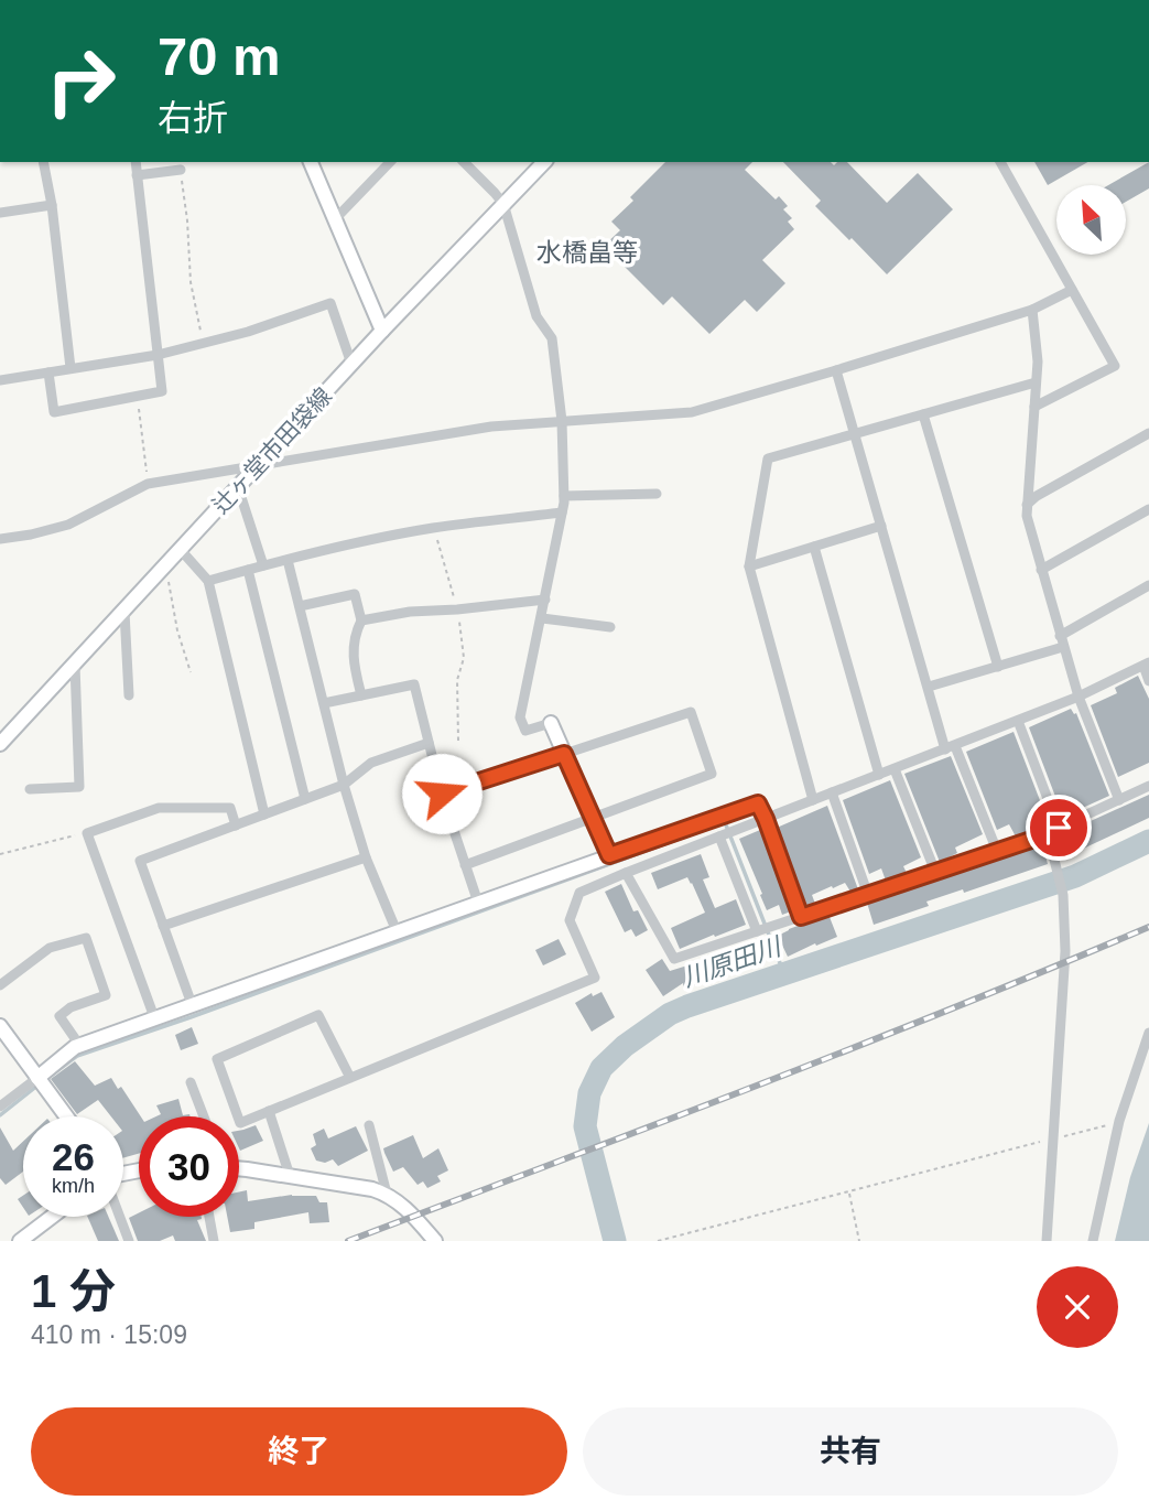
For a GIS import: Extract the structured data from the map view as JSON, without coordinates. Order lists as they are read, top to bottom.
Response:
{
  "streets": {
    "main road": ["辻ヶ堂市田袋線"]
  },
  "districts": ["水橋畠等"],
  "water": ["川原田川"],
  "north": "top left",
  "page": {
    "turn": ["70 m", "右折"],
    "speed": "26 km/h",
    "limit": "30",
    "heading": ["1 分", "410 m · 15:09"],
    "buttons": ["終了", "共有"]
  }
}
